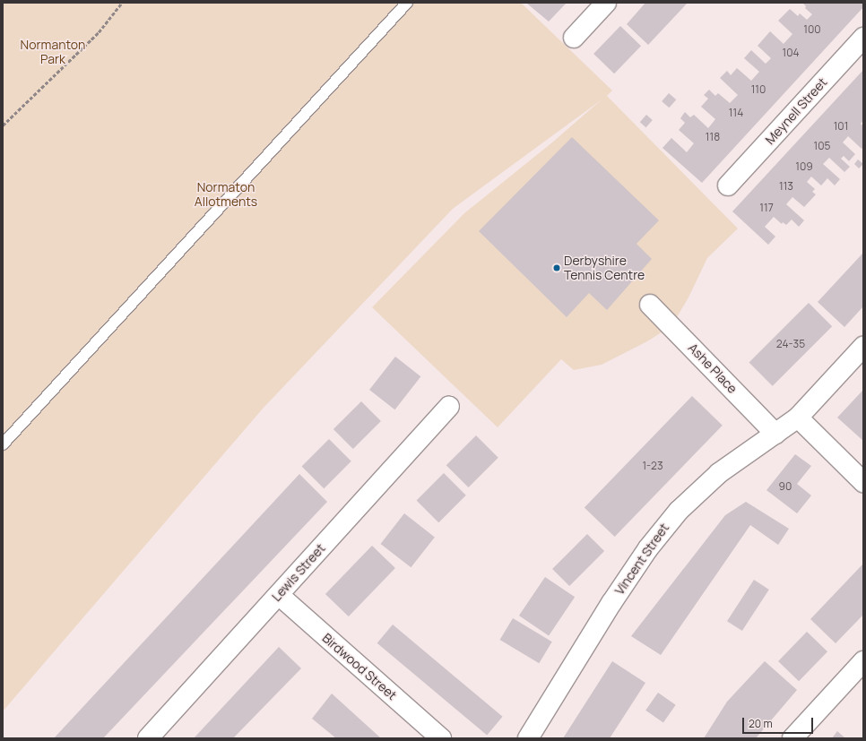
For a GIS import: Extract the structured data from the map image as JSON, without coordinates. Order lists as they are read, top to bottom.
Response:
{
  "streets": {
    "street": [
      "Meynell Street",
      "Ashe Place",
      "Vincent Street",
      "Lewis Street",
      "Birdwood Street"
    ]
  },
  "crossings": [
    ["Ashe Place", "Vincent Street"],
    ["Lewis Street", "Birdwood Street"]
  ],
  "parks": ["Normanton Park", "Normaton Allotments"],
  "places": ["Derbyshire Tennis Centre"],
  "house_numbers": [
    "100",
    "104",
    "110",
    "114",
    "101",
    "118",
    "105",
    "109",
    "113",
    "117",
    "24-35",
    "1-23",
    "90"
  ],
  "scale_bar": "20 m"
}
